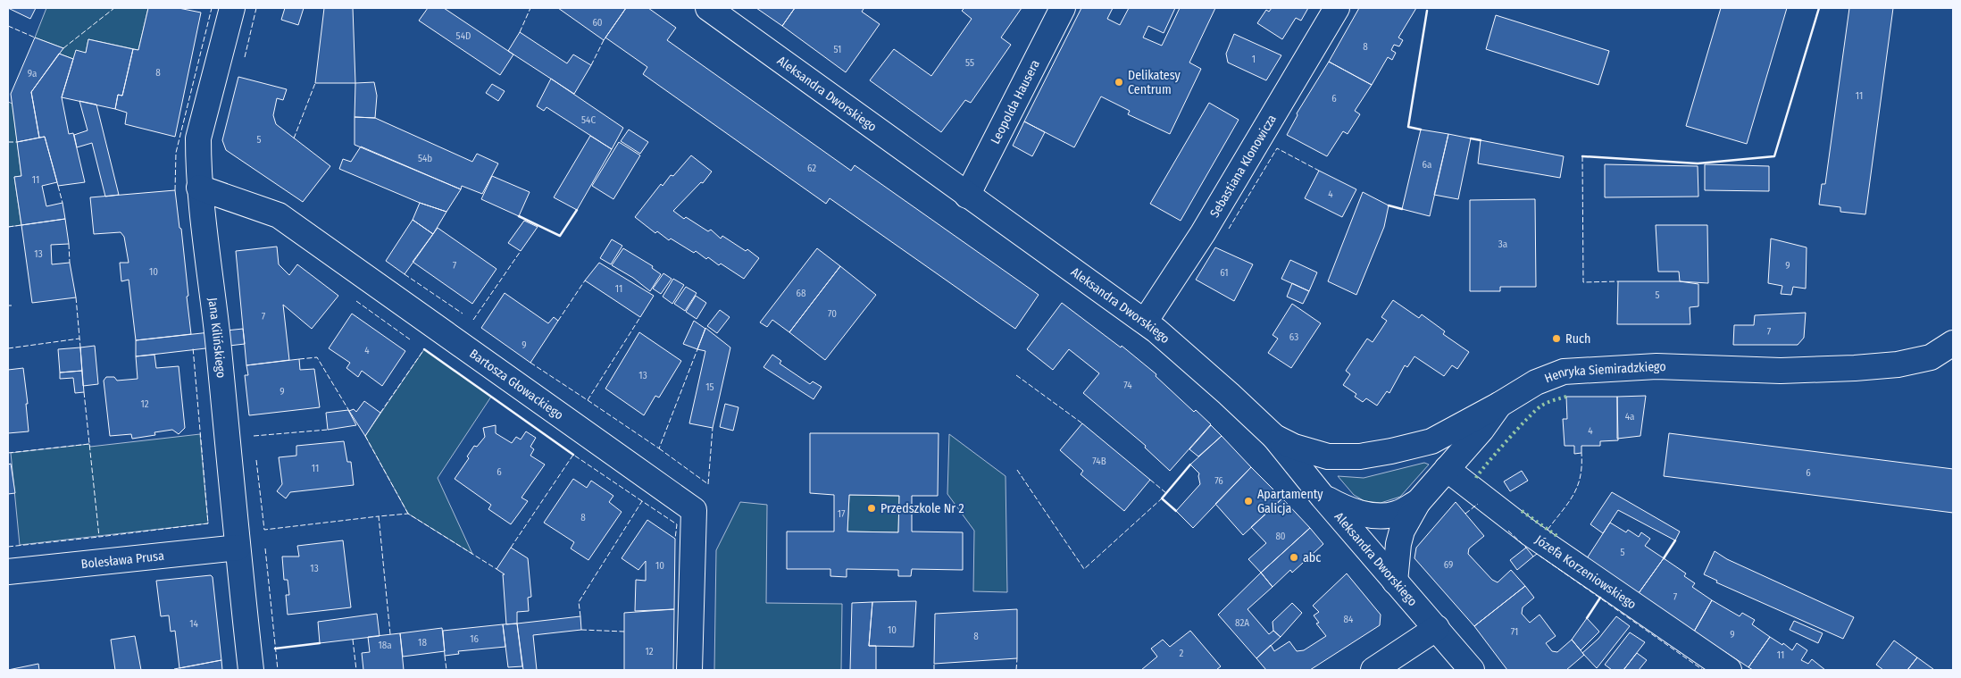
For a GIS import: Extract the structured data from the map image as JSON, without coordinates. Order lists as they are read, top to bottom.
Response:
{
  "streets": {
    "street": [
      "Aleksandra Dworskiego",
      "Leopolda Hausera",
      "Sebastiana Klonowicza",
      "Jana Kilińskiego",
      "Henryka Siemiradzkiego",
      "Bartosza Głowackiego",
      "Bolesława Prusa",
      "Józefa Korzeniowskiego"
    ]
  },
  "crossings": [
    ["Aleksandra Dworskiego", "Leopolda Hausera"],
    ["Aleksandra Dworskiego", "Sebastiana Klonowicza"],
    ["Aleksandra Dworskiego", "Henryka Siemiradzkiego"],
    ["Jana Kilińskiego", "Bartosza Głowackiego"],
    ["Jana Kilińskiego", "Bolesława Prusa"]
  ],
  "places": [
    "Delikatesy Centrum",
    "Ruch",
    "Apartamenty Galicja",
    "Przedszkole Nr 2",
    "abc"
  ],
  "house_numbers": [
    "60",
    "54D",
    "8",
    "51",
    "1",
    "55",
    "8",
    "9a",
    "11",
    "6",
    "54C",
    "5",
    "54b",
    "6a",
    "62",
    "11",
    "4",
    "3a",
    "13",
    "7",
    "9",
    "10",
    "61",
    "11",
    "68",
    "5",
    "70",
    "7",
    "7",
    "63",
    "9",
    "4",
    "13",
    "74",
    "15",
    "9",
    "12",
    "4a",
    "4",
    "74B",
    "11",
    "6",
    "6",
    "76",
    "17",
    "8",
    "80",
    "5",
    "69",
    "10",
    "13",
    "7",
    "84",
    "82A",
    "14",
    "10",
    "71",
    "9",
    "8",
    "16",
    "18",
    "18a",
    "12",
    "2",
    "11"
  ]
}
